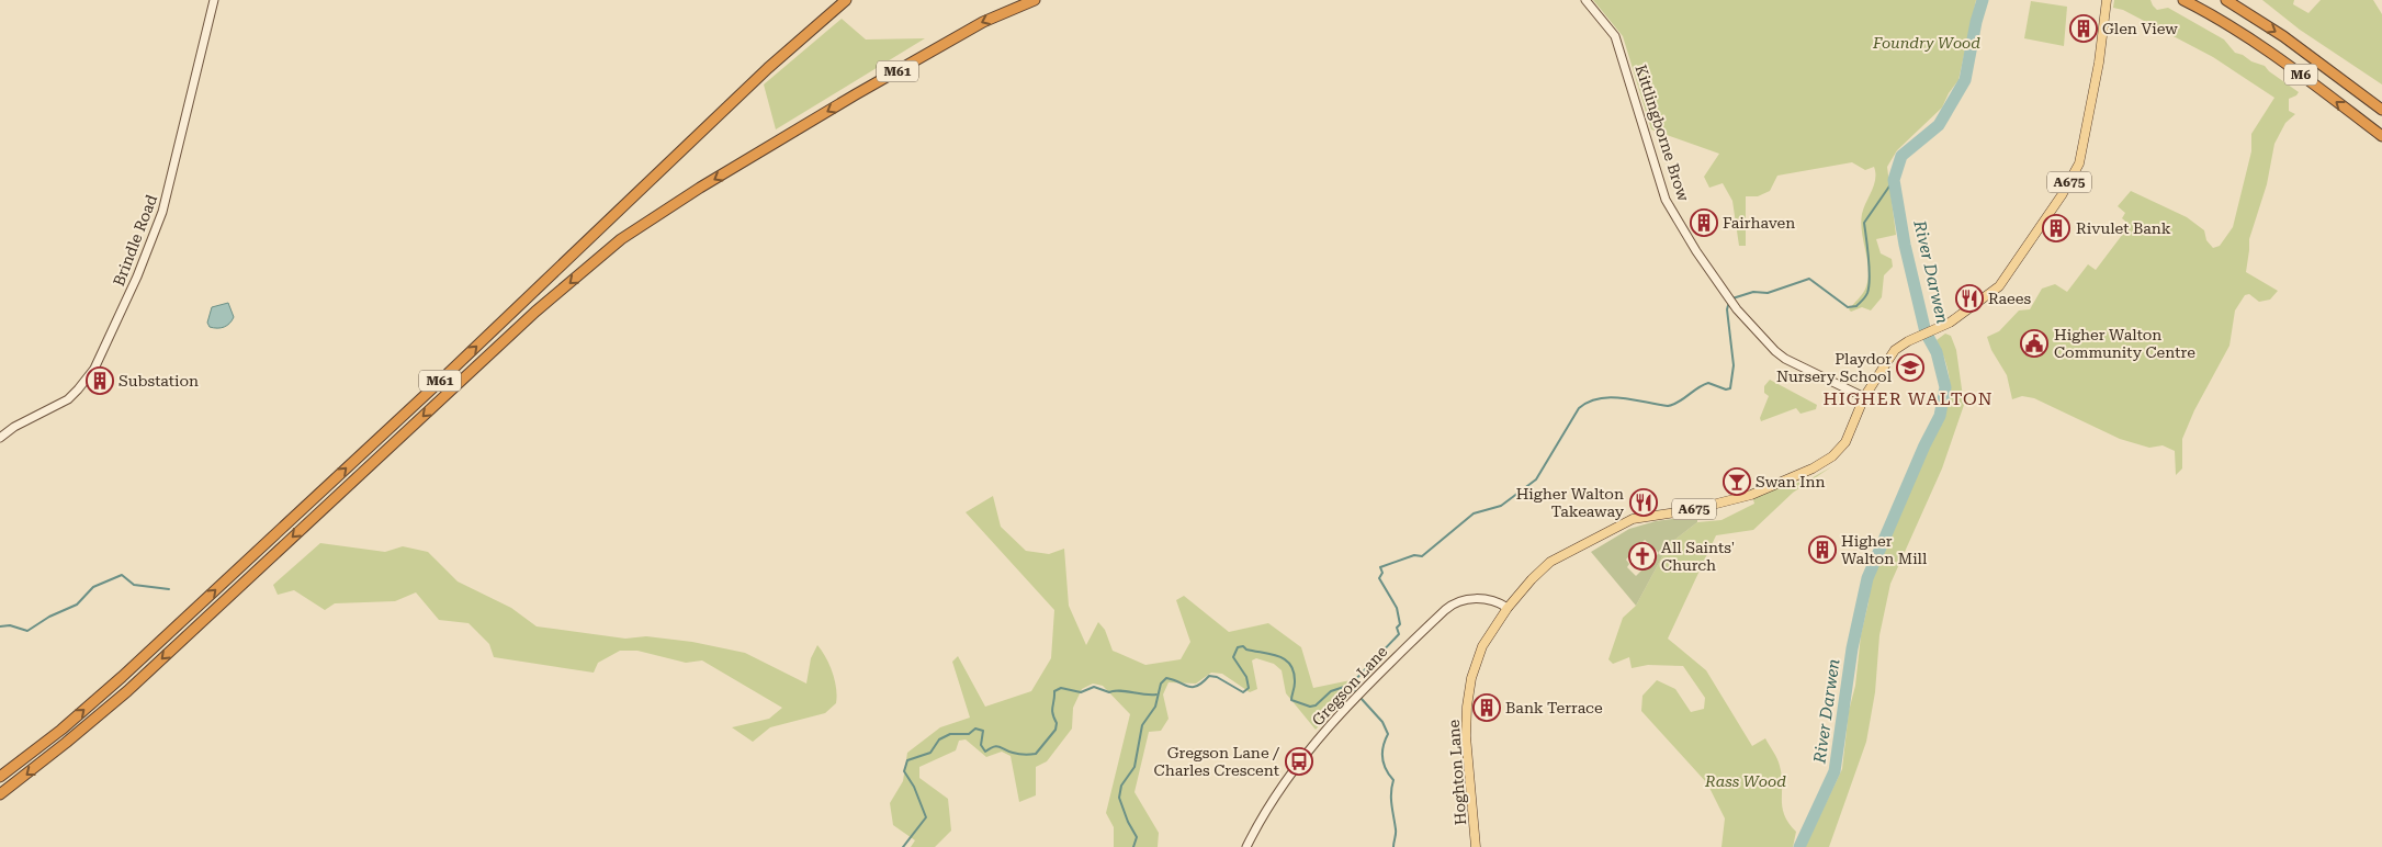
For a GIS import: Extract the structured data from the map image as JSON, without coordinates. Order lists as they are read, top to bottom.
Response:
{
  "streets": {
    "highway": ["M61", "M6"],
    "main road": ["A675", "Hoghton Lane"],
    "street": ["Kittlingborne Brow", "Brindle Road", "Gregson Lane"]
  },
  "crossings": [
    ["Kittlingborne Brow", "A675"],
    ["A675", "Gregson Lane"],
    ["A675", "Hoghton Lane"],
    ["Gregson Lane", "Hoghton Lane"]
  ],
  "districts": ["HIGHER WALTON"],
  "water": ["River Darwen"],
  "parks": ["Foundry Wood", "Rass Wood"],
  "places": {
    "building": [
      "Glen View",
      "Fairhaven",
      "Rivulet Bank",
      "Substation",
      "Higher Walton Mill",
      "Bank Terrace"
    ],
    "restaurant": ["Raees", "Higher Walton Takeaway"],
    "public building": ["Higher Walton Community Centre"],
    "school or university": ["Playdor Nursery School"],
    "bar": ["Swan Inn"],
    "church": ["All Saints' Church"],
    "bus stop": ["Gregson Lane / Charles Crescent"]
  }
}
